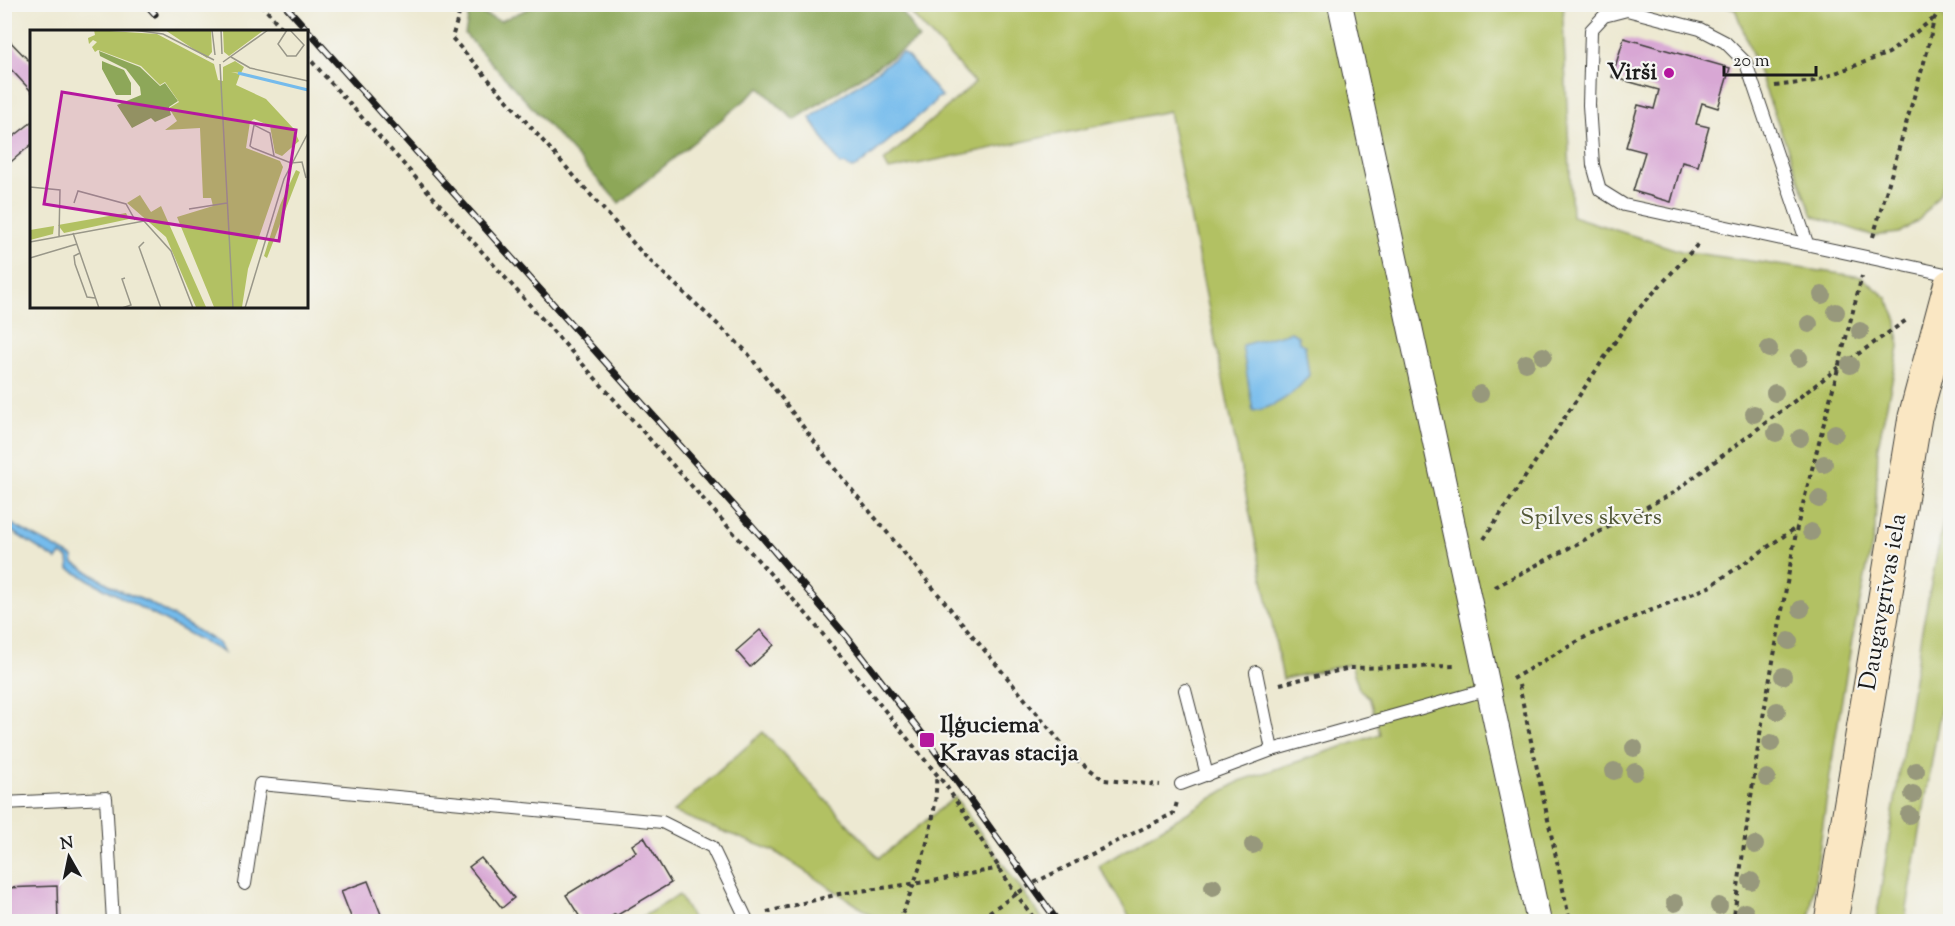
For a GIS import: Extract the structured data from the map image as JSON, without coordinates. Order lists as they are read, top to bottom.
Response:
{
  "streets": {
    "main road": ["Daugavgrīvas iela"]
  },
  "parks": ["Spilves skvērs"],
  "places": {
    "other": ["Virši"],
    "transit": ["Iļģuciema Kravas stacija"]
  },
  "scale_bar": "20 m",
  "north": "top"
}
